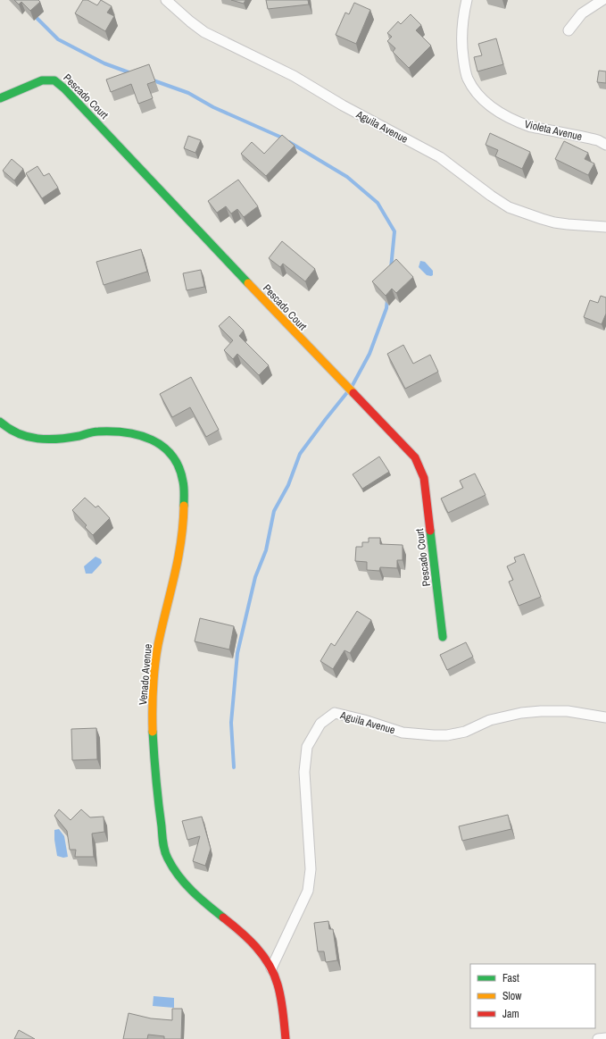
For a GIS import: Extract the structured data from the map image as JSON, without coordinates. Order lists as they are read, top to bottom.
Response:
{
  "streets": {
    "street": [
      "Pescado Court",
      "Aguila Avenue",
      "Violeta Avenue",
      "Venado Avenue"
    ]
  },
  "crossings": [
    ["Aguila Avenue", "Venado Avenue"]
  ],
  "legend": ["Fast", "Slow", "Jam"]
}
